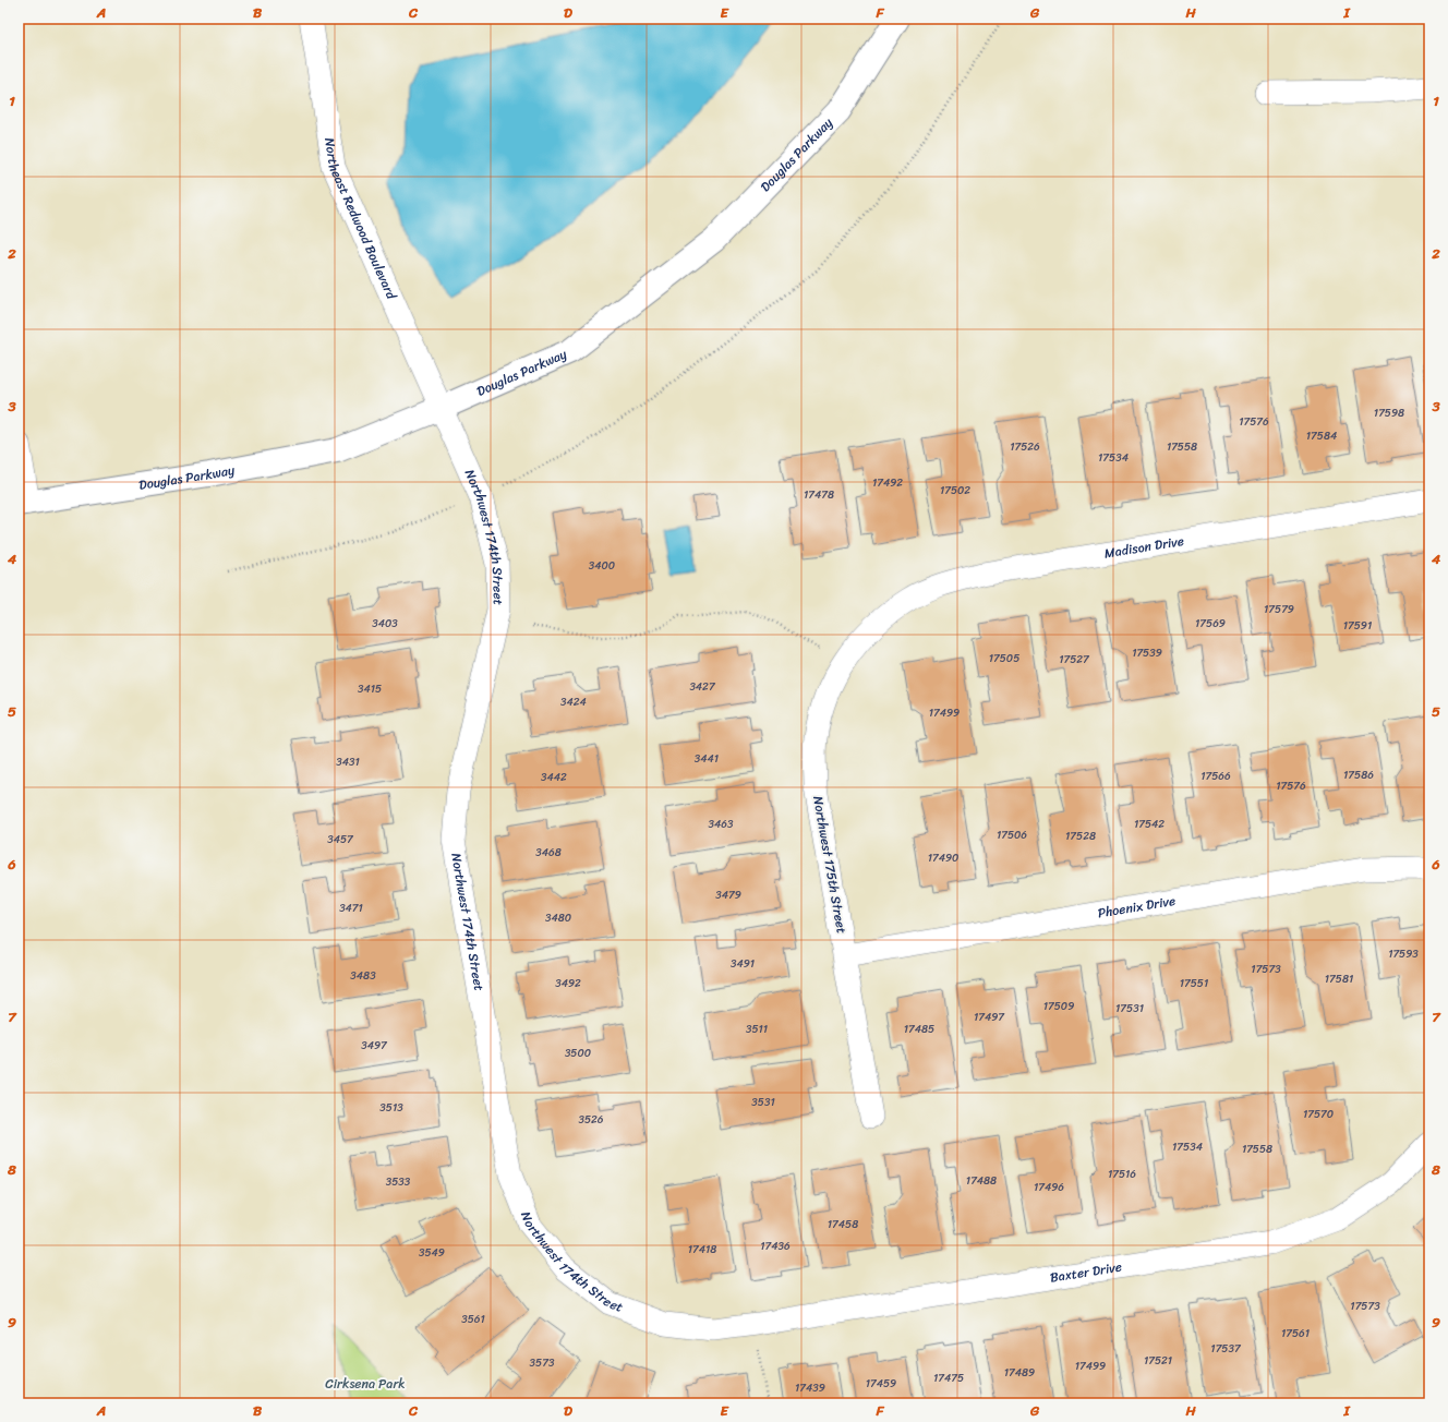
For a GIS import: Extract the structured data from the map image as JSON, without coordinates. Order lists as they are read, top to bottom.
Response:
{
  "streets": {
    "street": [
      "Douglas Parkway",
      "Northeast Redwood Boulevard",
      "Northwest 174th Street",
      "Madison Drive",
      "Northwest 175th Street",
      "Phoenix Drive",
      "Baxter Drive"
    ]
  },
  "crossings": [
    ["Douglas Parkway", "Northeast Redwood Boulevard"],
    ["Douglas Parkway", "Northwest 174th Street"],
    ["Northeast Redwood Boulevard", "Northwest 174th Street"],
    ["Northwest 174th Street", "Baxter Drive"],
    ["Madison Drive", "Northwest 175th Street"],
    ["Northwest 175th Street", "Phoenix Drive"]
  ],
  "parks": ["Cirksena Park"],
  "house_numbers": [
    "17598",
    "17576",
    "17584",
    "17526",
    "17558",
    "17534",
    "17492",
    "17502",
    "17478",
    "3400",
    "17579",
    "3403",
    "17569",
    "17591",
    "17539",
    "17505",
    "17527",
    "3427",
    "3415",
    "3424",
    "17499",
    "3441",
    "3431",
    "17586",
    "17566",
    "3442",
    "17576",
    "3463",
    "17542",
    "17506",
    "17528",
    "3457",
    "3468",
    "17490",
    "3479",
    "3471",
    "3480",
    "17593",
    "3491",
    "17573",
    "3483",
    "17581",
    "3492",
    "17551",
    "17509",
    "17531",
    "17497",
    "3511",
    "17485",
    "3497",
    "3500",
    "3531",
    "3513",
    "17570",
    "3526",
    "17534",
    "17558",
    "17516",
    "17488",
    "3533",
    "17496",
    "17458",
    "17436",
    "17418",
    "3549",
    "17573",
    "3561",
    "17561",
    "17537",
    "17521",
    "3573",
    "17499",
    "17489",
    "17475",
    "17459",
    "17439"
  ],
  "grid": {
    "columns": [
      "A",
      "B",
      "C",
      "D",
      "E",
      "F",
      "G",
      "H",
      "I"
    ],
    "rows": [
      "1",
      "2",
      "3",
      "4",
      "5",
      "6",
      "7",
      "8",
      "9"
    ]
  }
}
